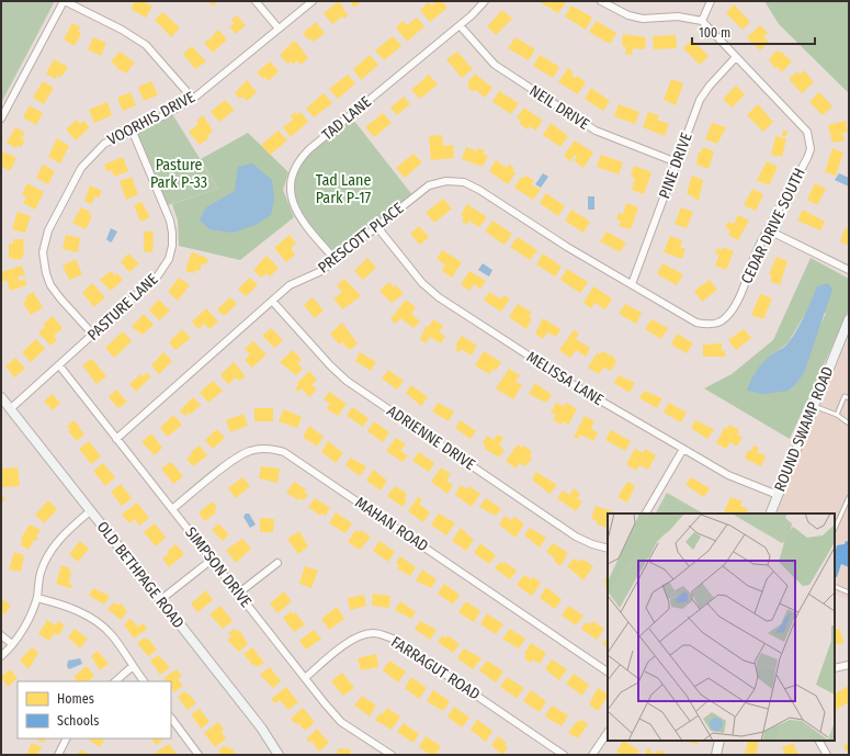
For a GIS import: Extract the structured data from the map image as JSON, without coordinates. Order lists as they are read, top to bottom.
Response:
{
  "streets": {
    "main road": ["ROUND SWAMP ROAD", "OLD BETHPAGE ROAD"],
    "street": [
      "NEIL DRIVE",
      "VOORHIS DRIVE",
      "TAD LANE",
      "PINE DRIVE",
      "CEDAR DRIVE SOUTH",
      "PRESCOTT PLACE",
      "PASTURE LANE",
      "MELISSA LANE",
      "ADRIENNE DRIVE",
      "MAHAN ROAD",
      "SIMPSON DRIVE",
      "FARRAGUT ROAD"
    ]
  },
  "crossings": [
    ["NEIL DRIVE", "TAD LANE"],
    ["NEIL DRIVE", "PINE DRIVE"],
    ["VOORHIS DRIVE", "PASTURE LANE"],
    ["TAD LANE", "PRESCOTT PLACE"],
    ["PINE DRIVE", "CEDAR DRIVE SOUTH"],
    ["PINE DRIVE", "PRESCOTT PLACE"],
    ["CEDAR DRIVE SOUTH", "PRESCOTT PLACE"],
    ["PRESCOTT PLACE", "MELISSA LANE"],
    ["PRESCOTT PLACE", "ADRIENNE DRIVE"],
    ["PRESCOTT PLACE", "SIMPSON DRIVE"],
    ["PASTURE LANE", "SIMPSON DRIVE"],
    ["PASTURE LANE", "OLD BETHPAGE ROAD"],
    ["MELISSA LANE", "ROUND SWAMP ROAD"],
    ["MAHAN ROAD", "SIMPSON DRIVE"],
    ["SIMPSON DRIVE", "FARRAGUT ROAD"]
  ],
  "parks": ["Pasture Park P-33", "Tad Lane Park P-17"],
  "legend": ["Homes", "Schools"],
  "scale_bar": "100 m"
}
